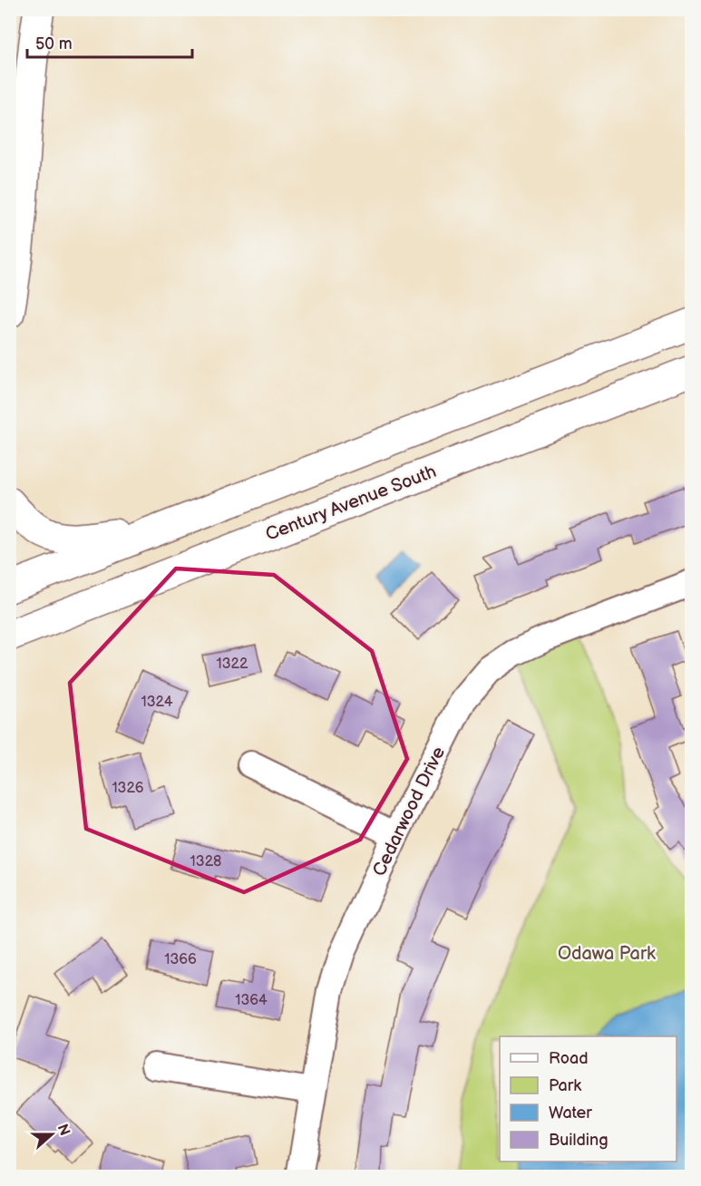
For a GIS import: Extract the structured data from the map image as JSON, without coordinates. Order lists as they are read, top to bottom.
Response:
{
  "streets": {
    "main road": ["Century Avenue South"],
    "street": ["Cedarwood Drive"]
  },
  "parks": ["Odawa Park"],
  "house_numbers": [
    "1322",
    "1324",
    "1326",
    "1328",
    "1366",
    "1364"
  ],
  "legend": [
    "Road",
    "Park",
    "Water",
    "Building"
  ],
  "scale_bar": "50 m",
  "north": "right"
}
